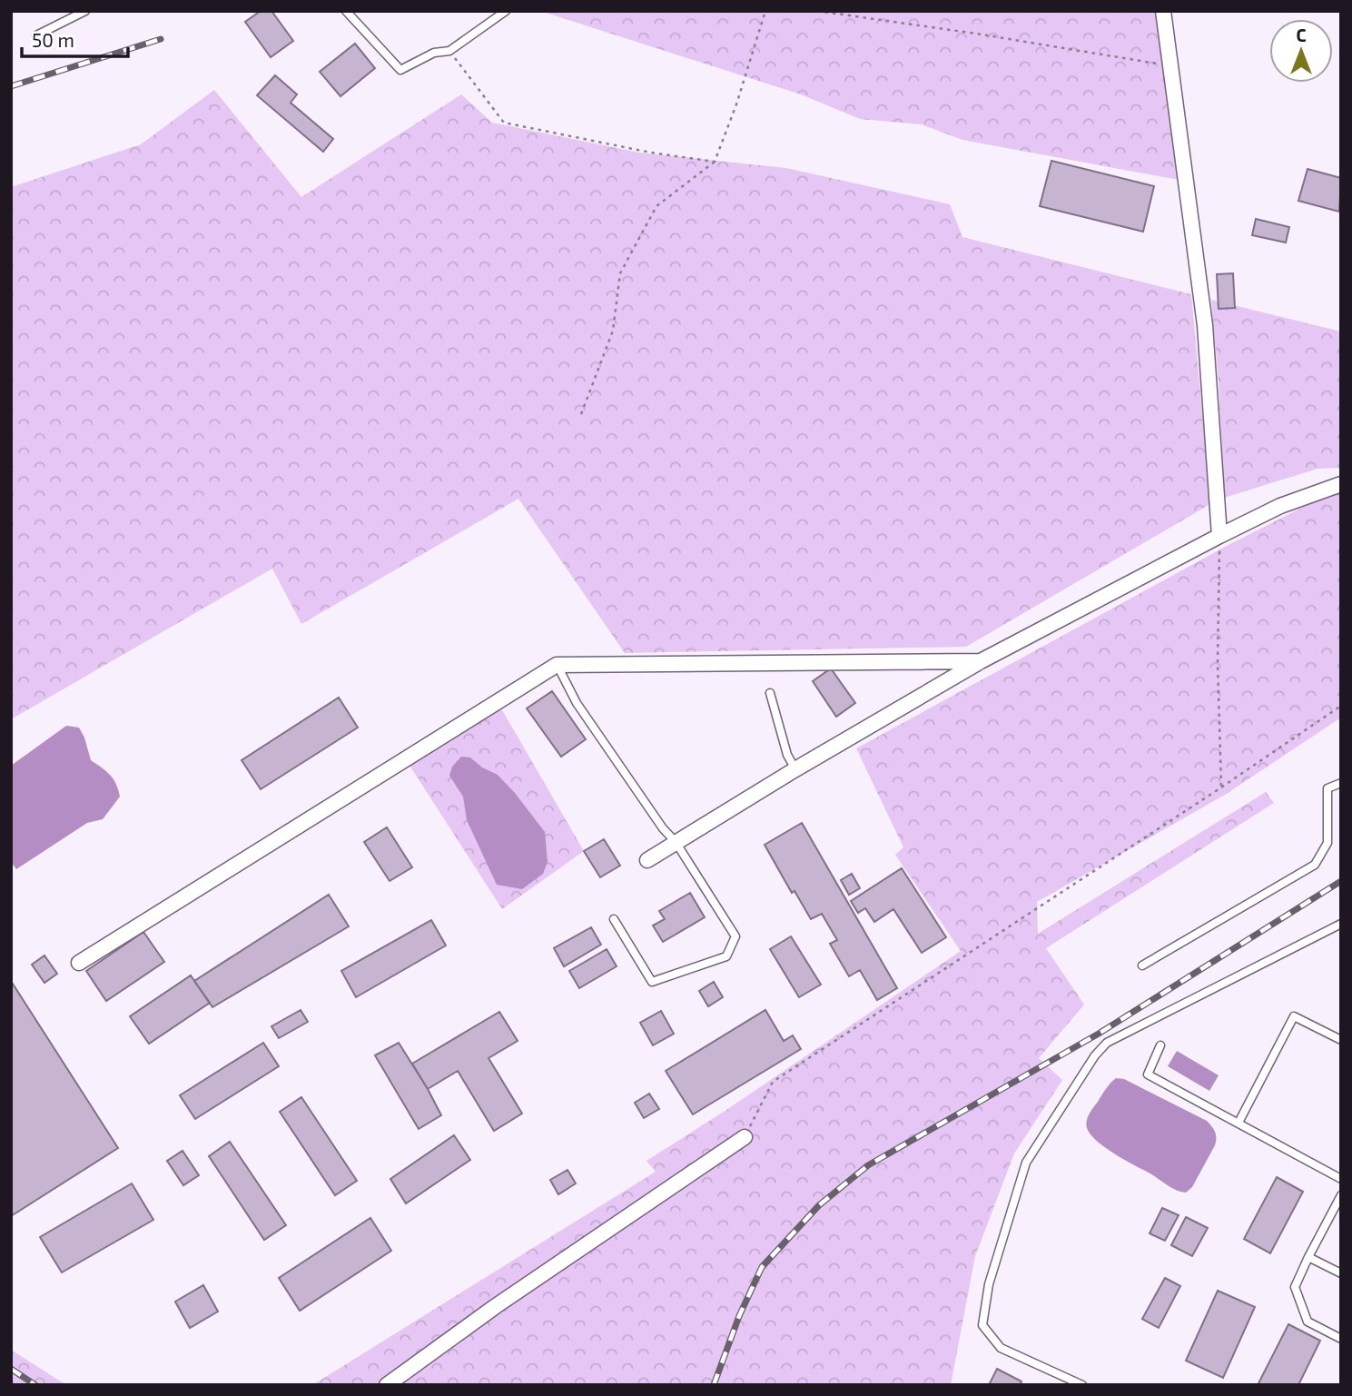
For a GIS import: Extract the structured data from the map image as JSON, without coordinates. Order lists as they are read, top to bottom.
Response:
{
  "scale_bar": "50 m",
  "north": "top"
}
